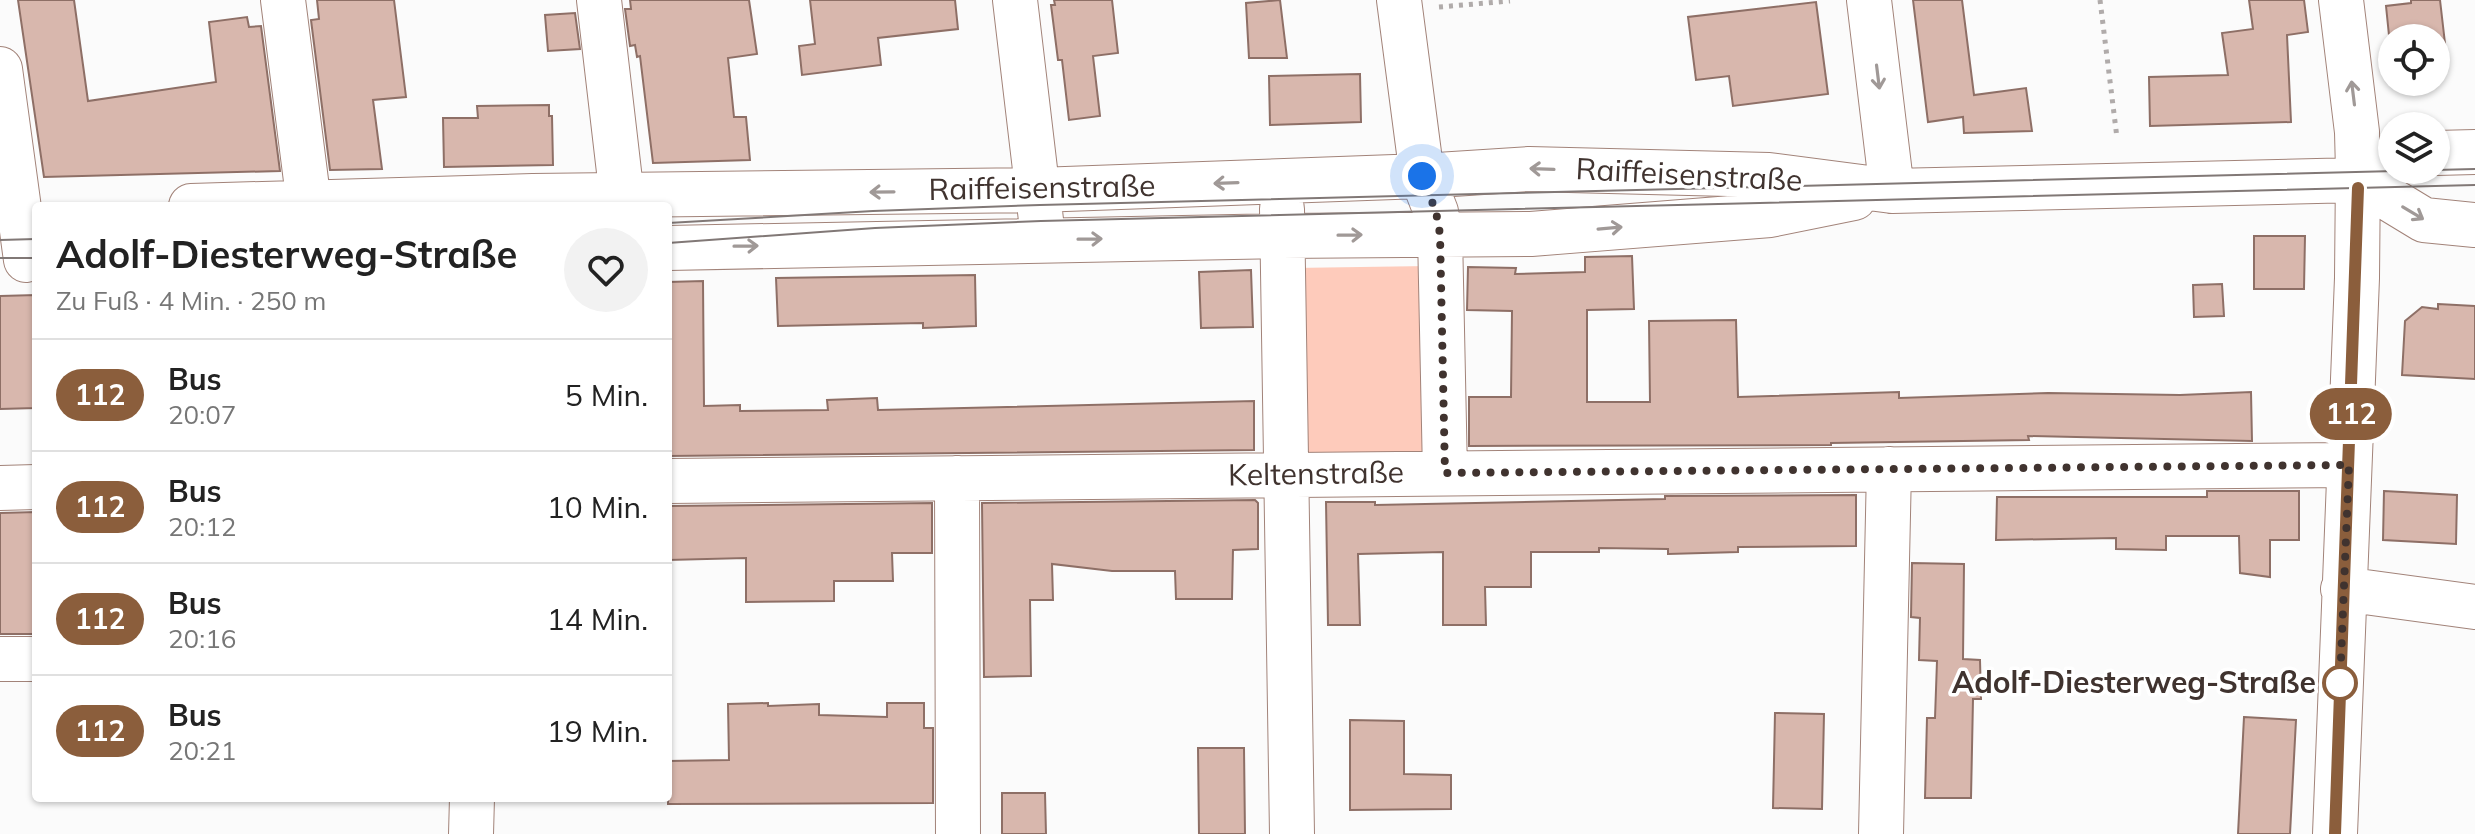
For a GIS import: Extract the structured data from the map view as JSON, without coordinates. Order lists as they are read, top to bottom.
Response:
{
  "streets": {
    "street": ["Raiffeisenstraße", "Keltenstraße"]
  },
  "places": ["Adolf-Diesterweg-Straße"],
  "lines": ["bus line 112"],
  "page": {
    "on_map": "112",
    "heading": ["Adolf-Diesterweg-Straße", "Zu Fuß · 4 Min. · 250 m"],
    "list": [
      {
        "mark": "112",
        "name": "Bus",
        "note": "20:07",
        "value": "5 Min."
      },
      {
        "mark": "112",
        "name": "Bus",
        "note": "20:12",
        "value": "10 Min."
      },
      {
        "mark": "112",
        "name": "Bus",
        "note": "20:16",
        "value": "14 Min."
      },
      {
        "mark": "112",
        "name": "Bus",
        "note": "20:21",
        "value": "19 Min."
      }
    ]
  }
}
